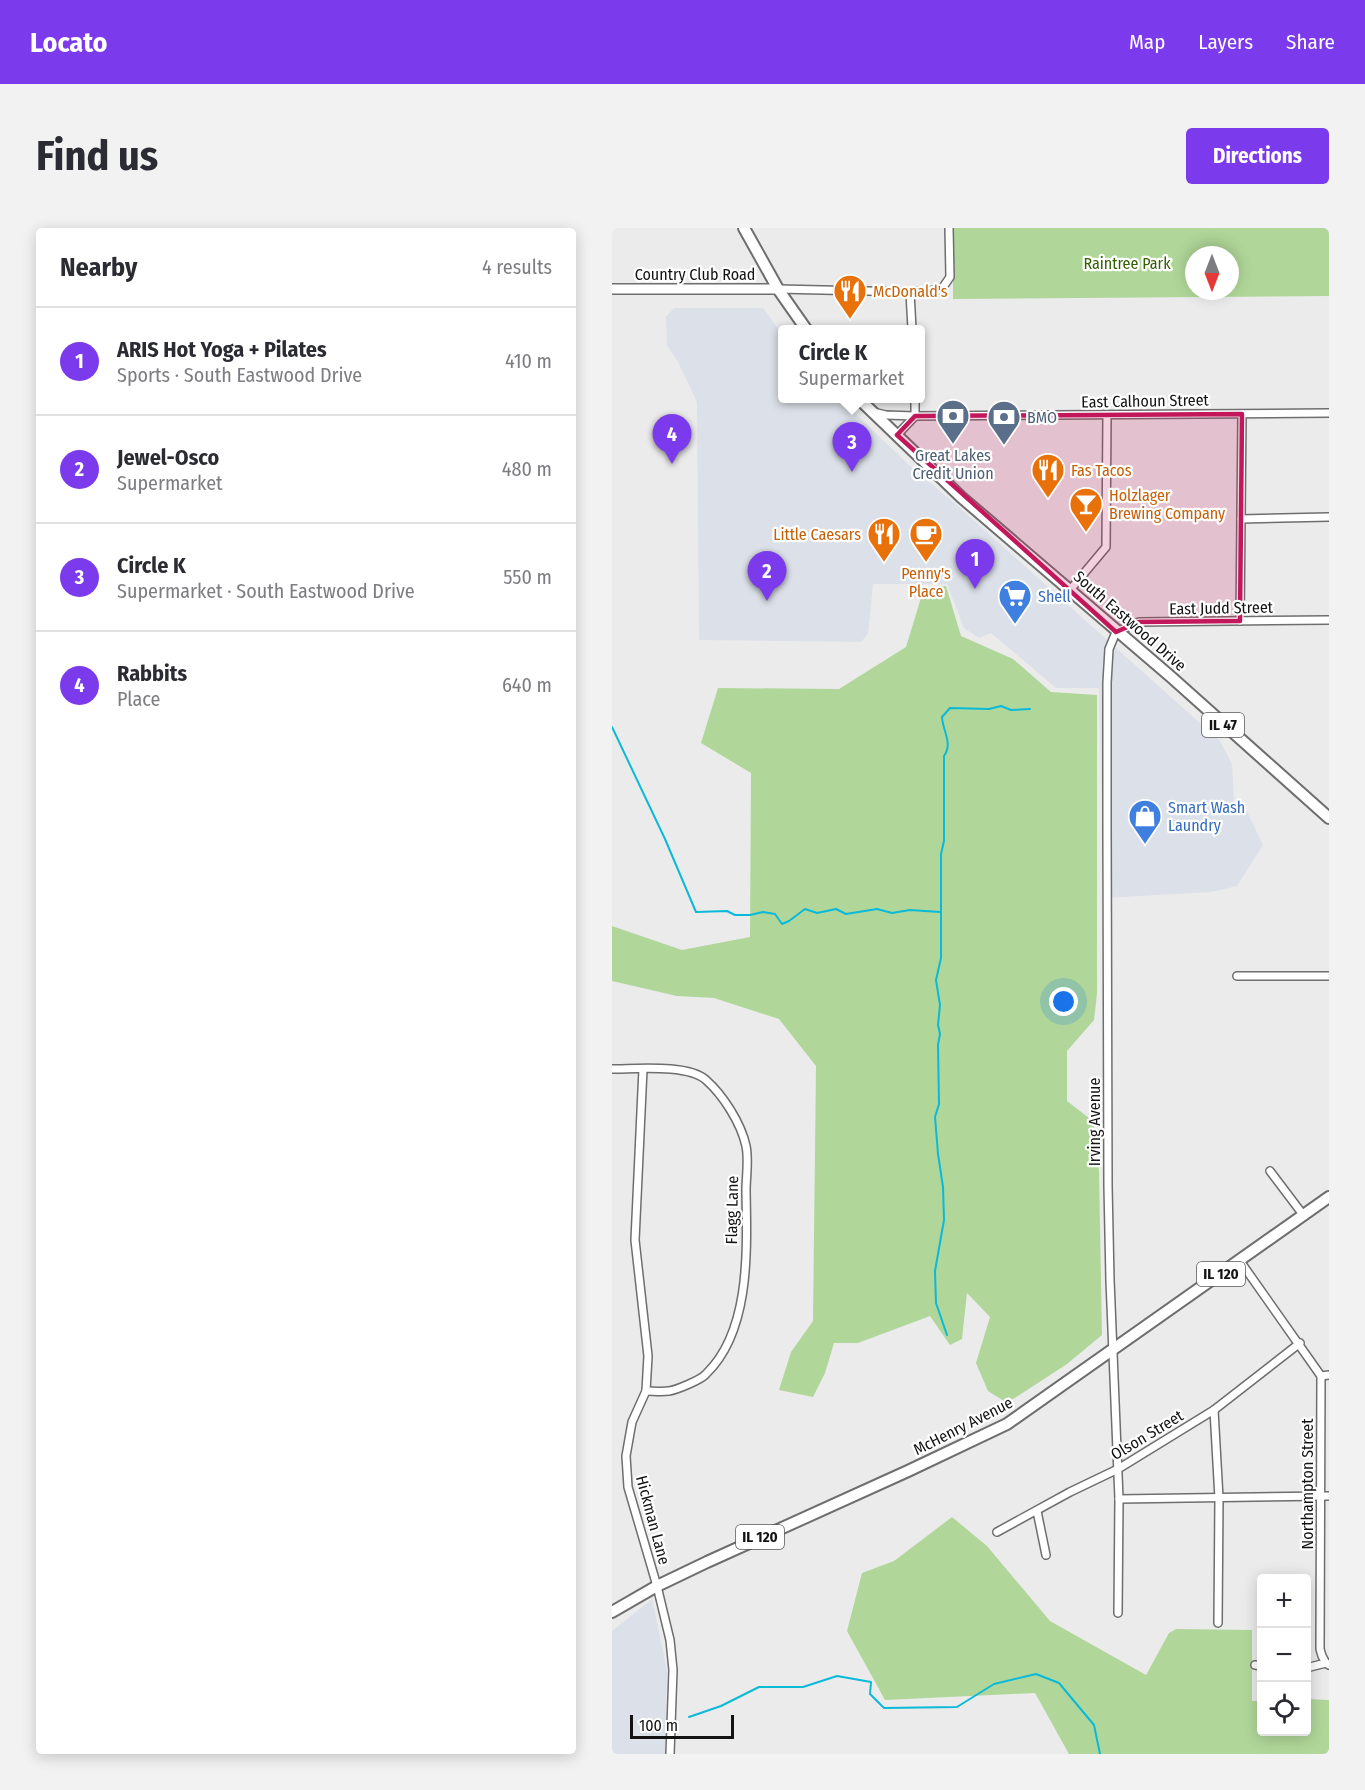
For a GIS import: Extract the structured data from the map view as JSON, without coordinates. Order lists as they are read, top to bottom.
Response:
{
  "streets": {
    "main road": [
      "South Eastwood Drive",
      "IL 47",
      "IL 120",
      "McHenry Avenue"
    ],
    "street": [
      "Country Club Road",
      "East Calhoun Street",
      "East Judd Street",
      "Irving Avenue",
      "Flagg Lane",
      "Olson Street",
      "Northampton Street",
      "Hickman Lane"
    ]
  },
  "crossings": [
    ["East Calhoun Street", "South Eastwood Drive"],
    ["East Judd Street", "South Eastwood Drive"],
    ["East Judd Street", "Irving Avenue"],
    ["South Eastwood Drive", "Irving Avenue"],
    ["Irving Avenue", "McHenry Avenue"],
    ["Irving Avenue", "Olson Street"],
    ["Flagg Lane", "Hickman Lane"],
    ["McHenry Avenue", "Hickman Lane"]
  ],
  "parks": ["Raintree Park"],
  "places": {
    "restaurant": ["McDonald's", "Fas Tacos", "Little Caesars"],
    "bank": ["Great Lakes Credit Union", "BMO"],
    "bar": ["Holzlager Brewing Company"],
    "cafe": ["Penny's Place"],
    "supermarket": ["Shell"],
    "shop": ["Smart Wash Laundry"]
  },
  "scale_bar": "100 m",
  "north": "bottom",
  "page": {
    "header": "Locato",
    "nav": ["Map", "Layers", "Share"],
    "buttons": "Directions",
    "title": "Find us",
    "heading": ["Nearby", "4 results"],
    "list": [
      {
        "mark": "1",
        "name": "ARIS Hot Yoga + Pilates",
        "note": "Sports · South Eastwood Drive",
        "value": "410 m"
      },
      {
        "mark": "2",
        "name": "Jewel-Osco",
        "note": "Supermarket",
        "value": "480 m"
      },
      {
        "mark": "3",
        "name": "Circle K",
        "note": "Supermarket · South Eastwood Drive",
        "value": "550 m"
      },
      {
        "mark": "4",
        "name": "Rabbits",
        "note": "Place",
        "value": "640 m"
      }
    ],
    "popup": ["Circle K", "Supermarket"],
    "pins": [
      "4",
      "3",
      "1",
      "2"
    ],
    "map_buttons": ["+", "−"],
    "scale": "100 m"
  }
}
